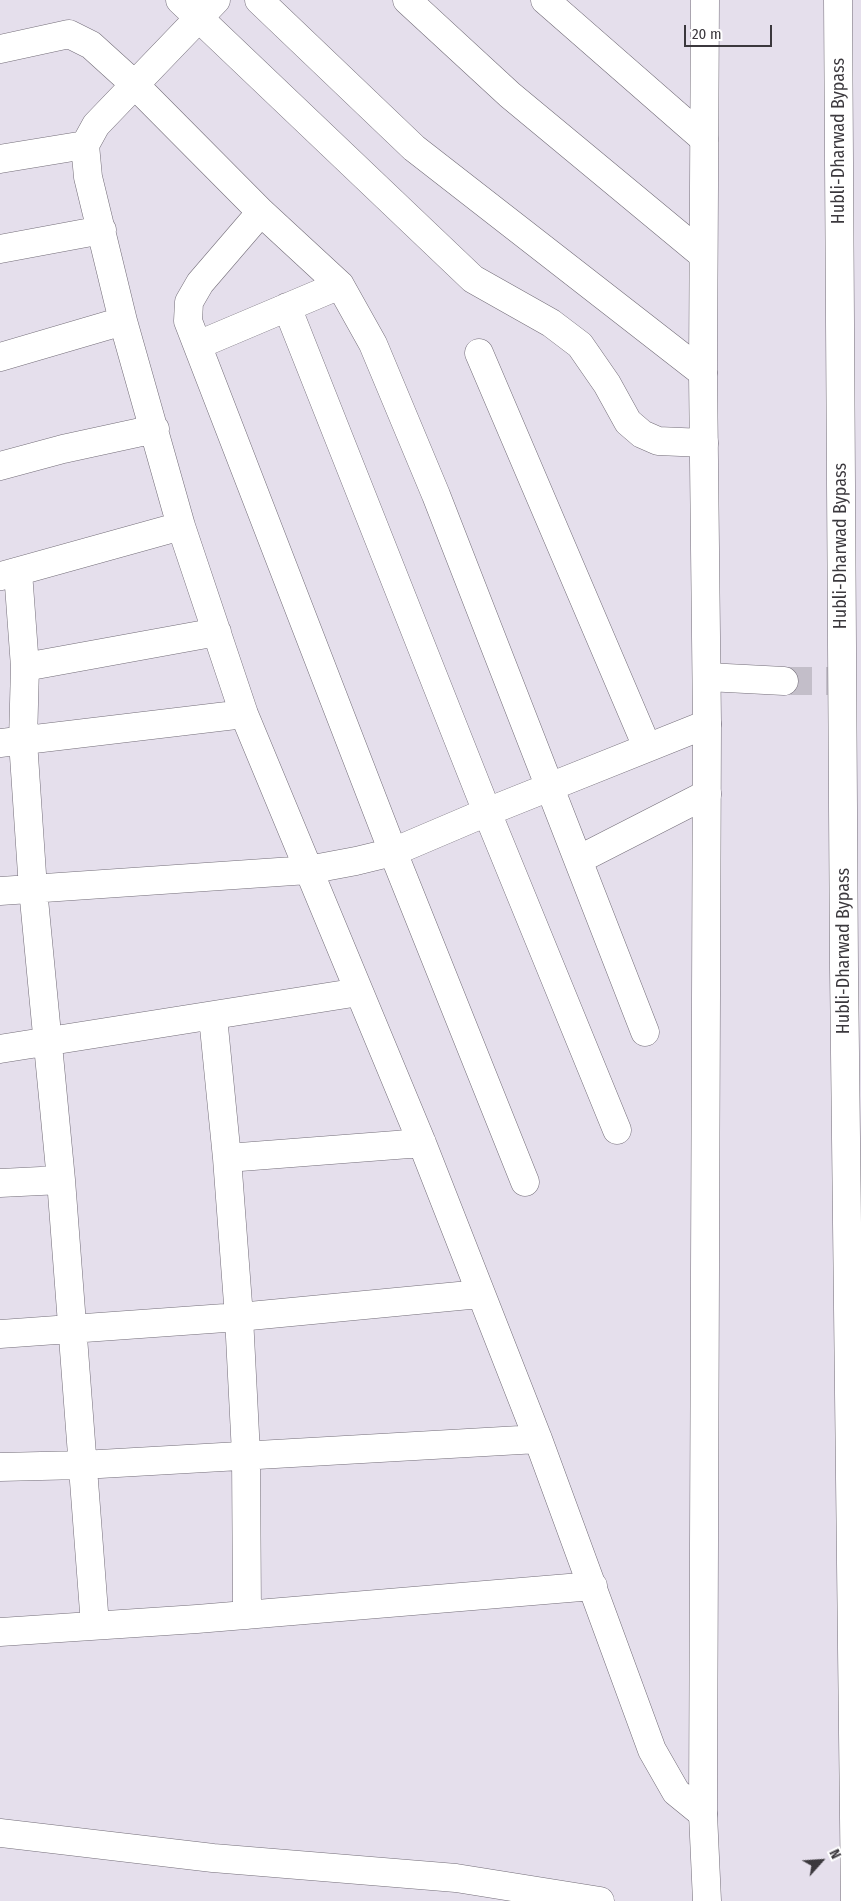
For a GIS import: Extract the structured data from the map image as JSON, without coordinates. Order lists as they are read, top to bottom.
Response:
{
  "streets": {
    "main road": ["Hubli-Dharwad Bypass"]
  },
  "scale_bar": "20 m",
  "north": "top right"
}
